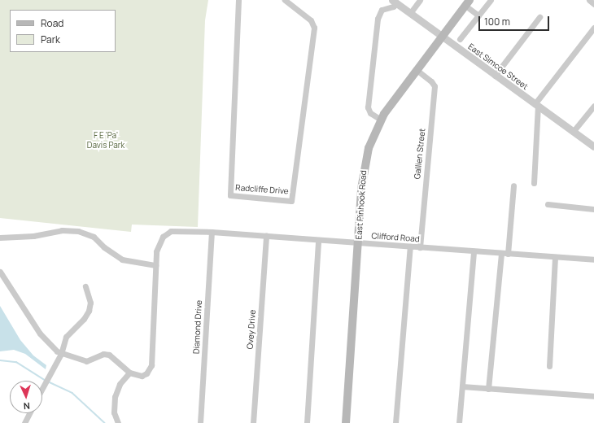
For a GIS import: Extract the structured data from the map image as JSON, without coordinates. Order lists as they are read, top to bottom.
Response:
{
  "streets": {
    "main road": ["East Pinhook Road"],
    "street": [
      "East Simcoe Street",
      "Gallien Street",
      "Radcliffe Drive",
      "Clifford Road",
      "Diamond Drive",
      "Ovey Drive"
    ]
  },
  "crossings": [
    ["East Simcoe Street", "East Pinhook Road"],
    ["Gallien Street", "East Pinhook Road"],
    ["Gallien Street", "Clifford Road"],
    ["East Pinhook Road", "Clifford Road"],
    ["Clifford Road", "Diamond Drive"],
    ["Clifford Road", "Ovey Drive"]
  ],
  "parks": ["F E 'Pa' Davis Park"],
  "legend": ["Road", "Park"],
  "scale_bar": "100 m",
  "north": "bottom"
}
